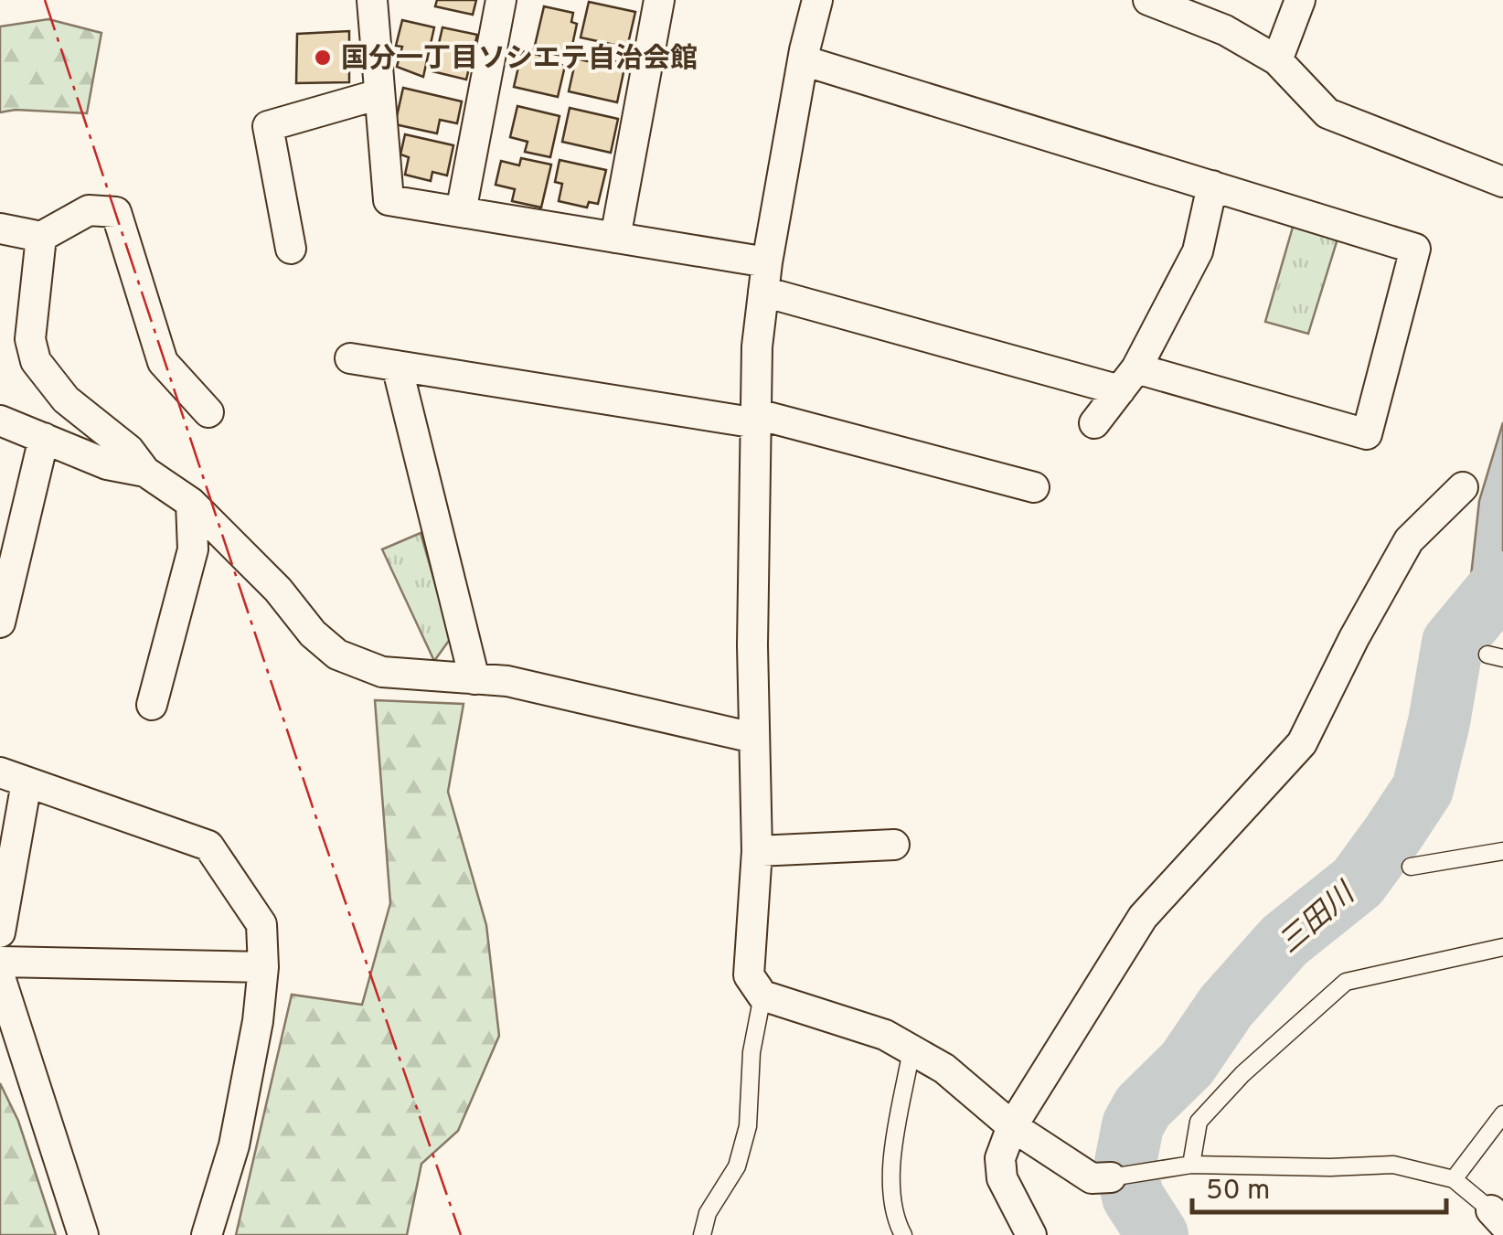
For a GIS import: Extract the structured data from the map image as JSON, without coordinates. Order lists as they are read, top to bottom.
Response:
{
  "water": ["三田川"],
  "places": ["国分一丁目ソシエテ自治会館"],
  "scale_bar": "50 m"
}
